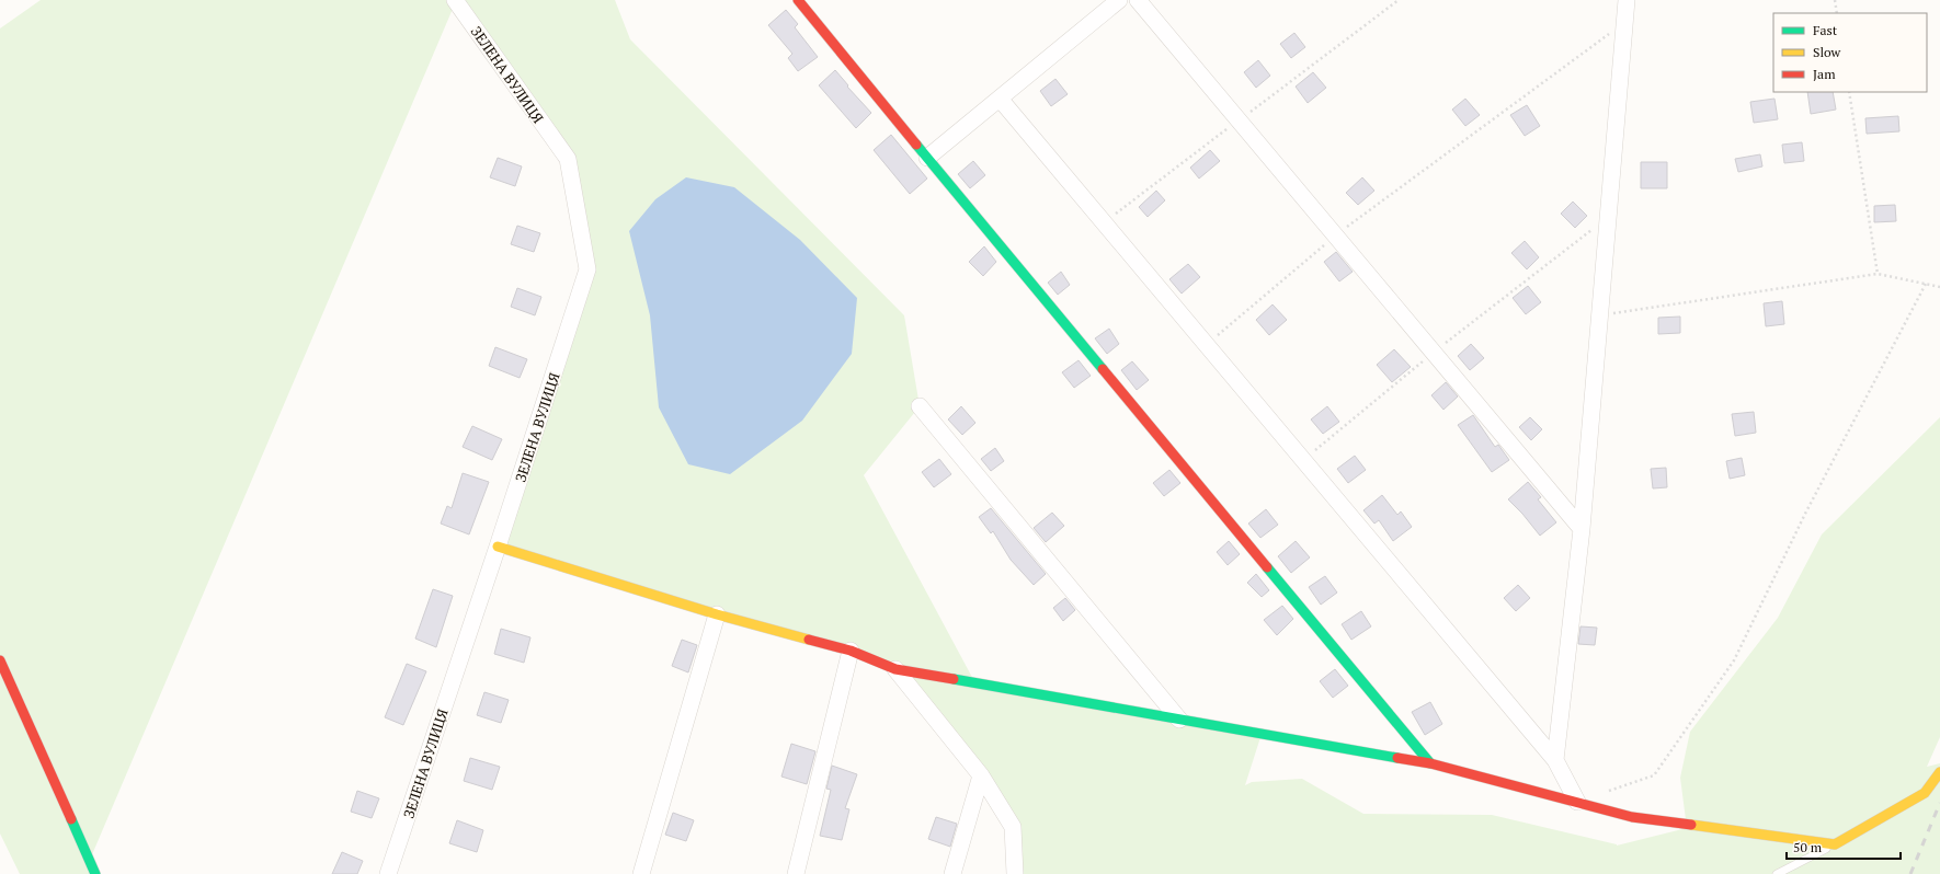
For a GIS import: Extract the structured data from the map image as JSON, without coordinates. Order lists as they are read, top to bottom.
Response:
{
  "streets": {
    "street": ["ЗЕЛЕНА ВУЛИЦЯ"]
  },
  "legend": ["Fast", "Slow", "Jam"],
  "scale_bar": "50 m"
}
